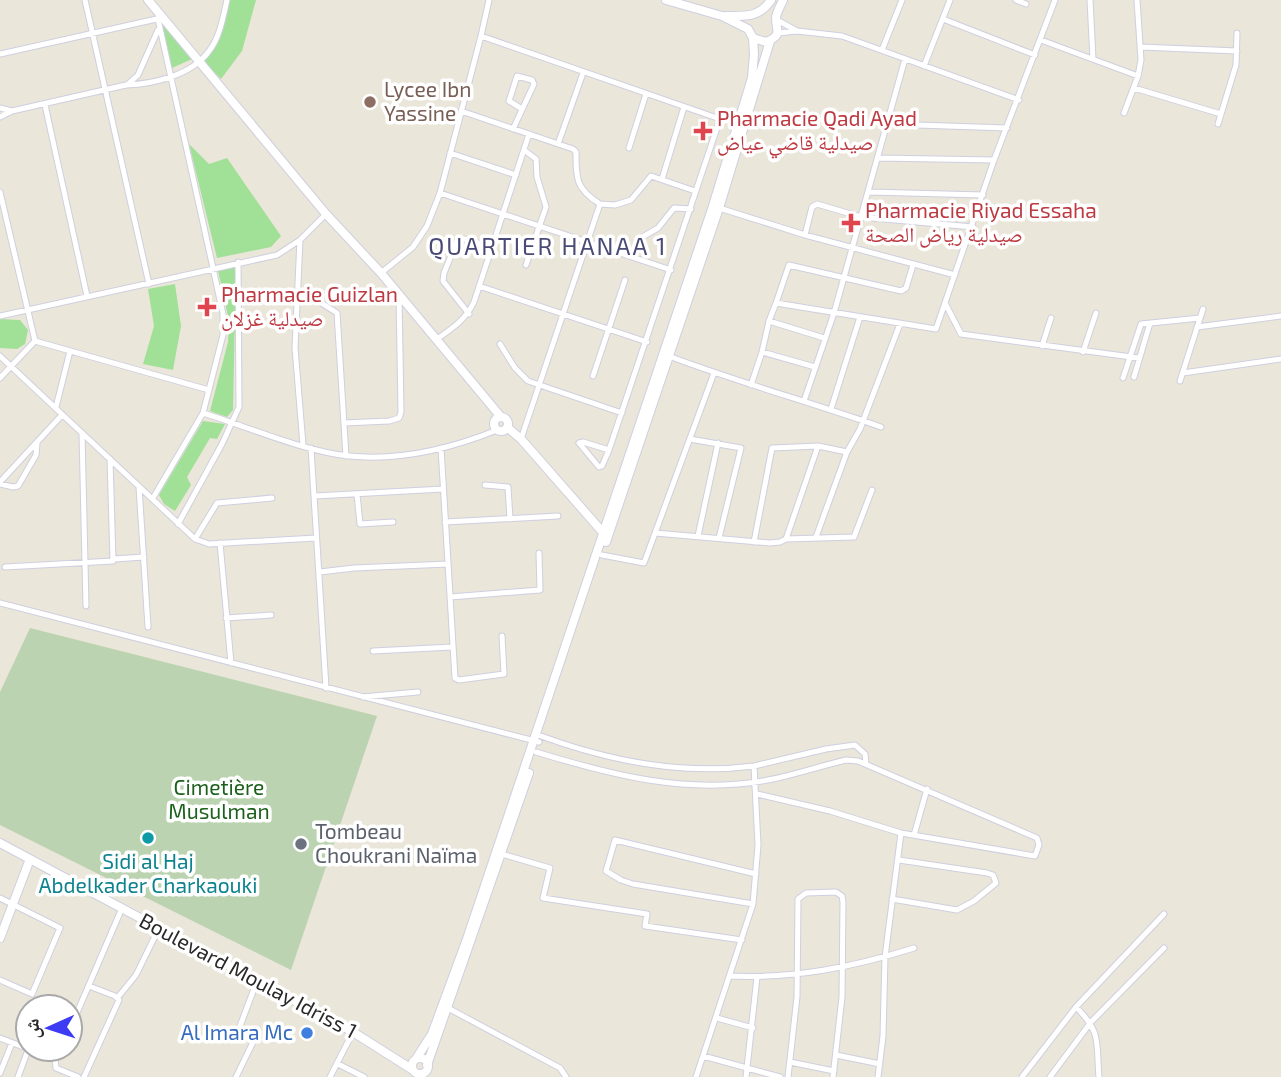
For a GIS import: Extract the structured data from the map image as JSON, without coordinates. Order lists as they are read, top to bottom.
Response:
{
  "streets": {
    "main road": ["Boulevard Moulay Idriss 1"]
  },
  "districts": ["QUARTIER HANAA 1"],
  "parks": ["Cimetière Musulman"],
  "places": {
    "other": [
      "Lycee Ibn Yassine",
      "Sidi al Haj Abdelkader Charkaouki",
      "Tombeau Choukrani Naïma",
      "Al Imara Mc"
    ],
    "health": ["Pharmacie Qadi Ayad صيدلية قاضي عياض", "Pharmacie Riyad Essaha صيدلية رياض الصحة", "Pharmacie Guizlan صيدلية غزلان"]
  },
  "north": "left"
}
